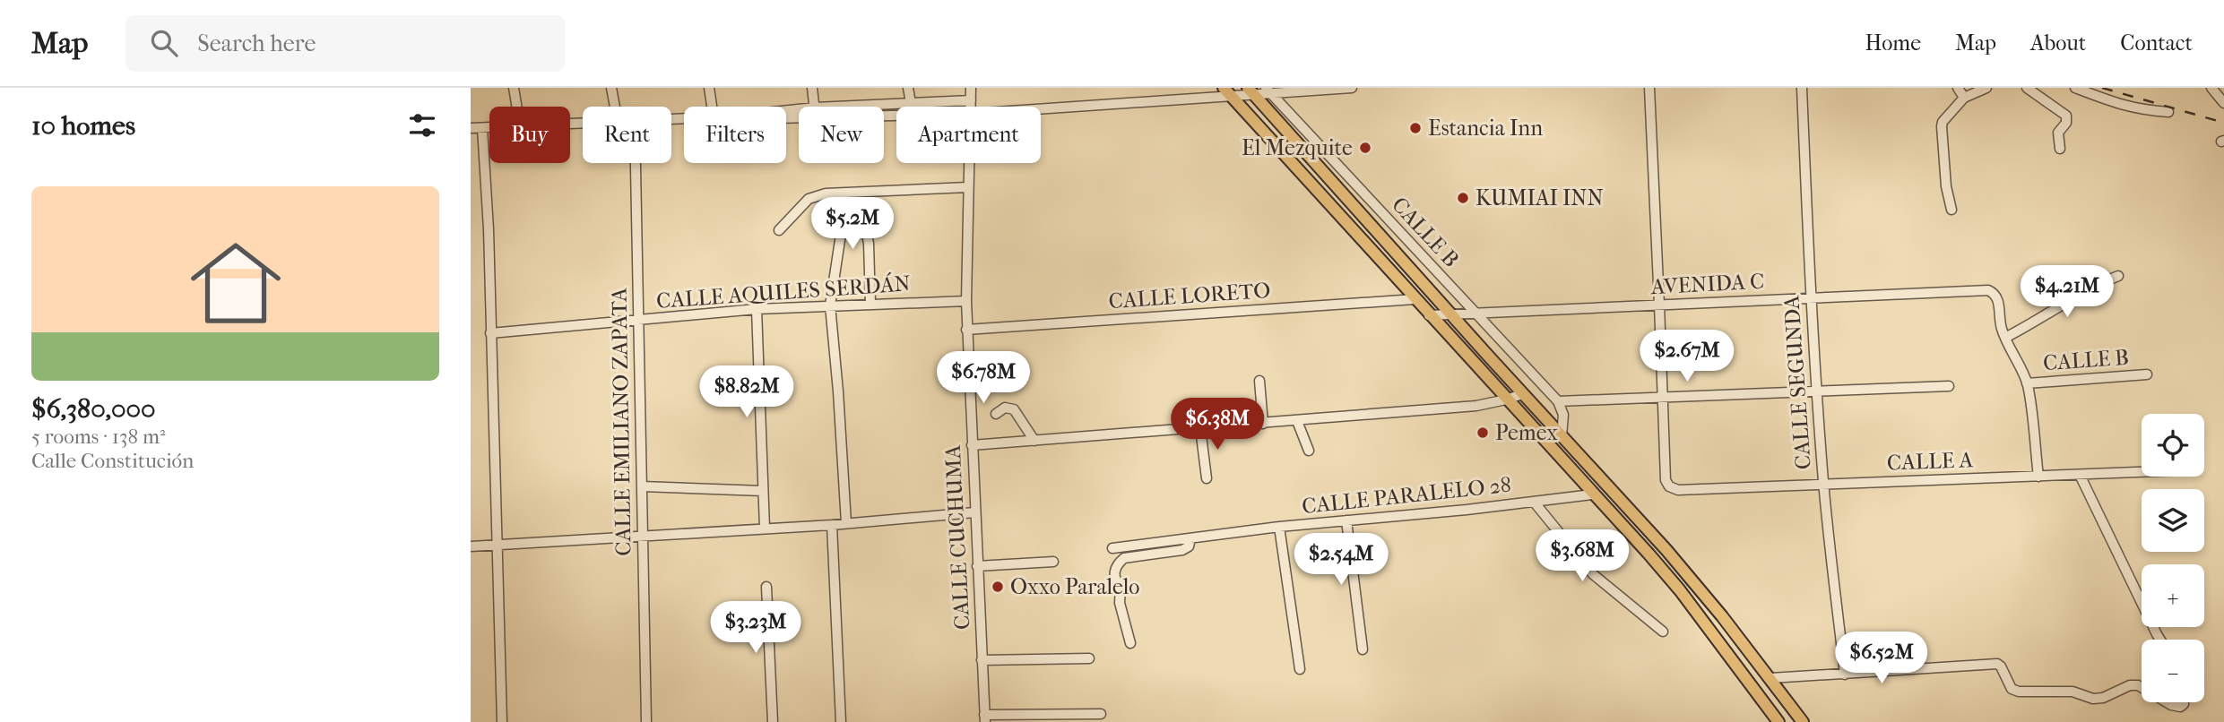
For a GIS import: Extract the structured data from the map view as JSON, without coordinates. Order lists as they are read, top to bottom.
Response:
{
  "streets": {
    "street": [
      "CALLE B",
      "AVENIDA C",
      "CALLE AQUILES SERDÁN",
      "CALLE LORETO",
      "CALLE SEGUNDA",
      "CALLE EMILIANO ZAPATA",
      "CALLE A",
      "CALLE PARALELO 28",
      "CALLE CUCHUMA"
    ]
  },
  "crossings": [
    ["CALLE B", "AVENIDA C"],
    ["AVENIDA C", "CALLE SEGUNDA"],
    ["CALLE AQUILES SERDÁN", "CALLE EMILIANO ZAPATA"],
    ["CALLE AQUILES SERDÁN", "CALLE CUCHUMA"],
    ["CALLE LORETO", "CALLE CUCHUMA"],
    ["CALLE SEGUNDA", "CALLE A"]
  ],
  "places": [
    "Estancia Inn",
    "El Mezquite",
    "KUMIAI INN",
    "Pemex",
    "Oxxo Paralelo"
  ],
  "page": {
    "header": "Map",
    "search": "Search here",
    "nav": [
      "Home",
      "Map",
      "About",
      "Contact"
    ],
    "heading": "10 homes",
    "chip": [
      "Buy",
      "Rent",
      "Filters",
      "New",
      "Apartment"
    ],
    "list": [
      {
        "name": "$6,380,000",
        "note": "5 rooms · 138 m² · Calle Constitución"
      }
    ],
    "price": [
      "$5.2M",
      "$4.21M",
      "$2.67M",
      "$6.78M",
      "$8.82M",
      "$6.38M",
      "$3.68M",
      "$2.54M",
      "$3.23M",
      "$6.52M"
    ],
    "map_buttons": ["+", "−"]
  }
}
